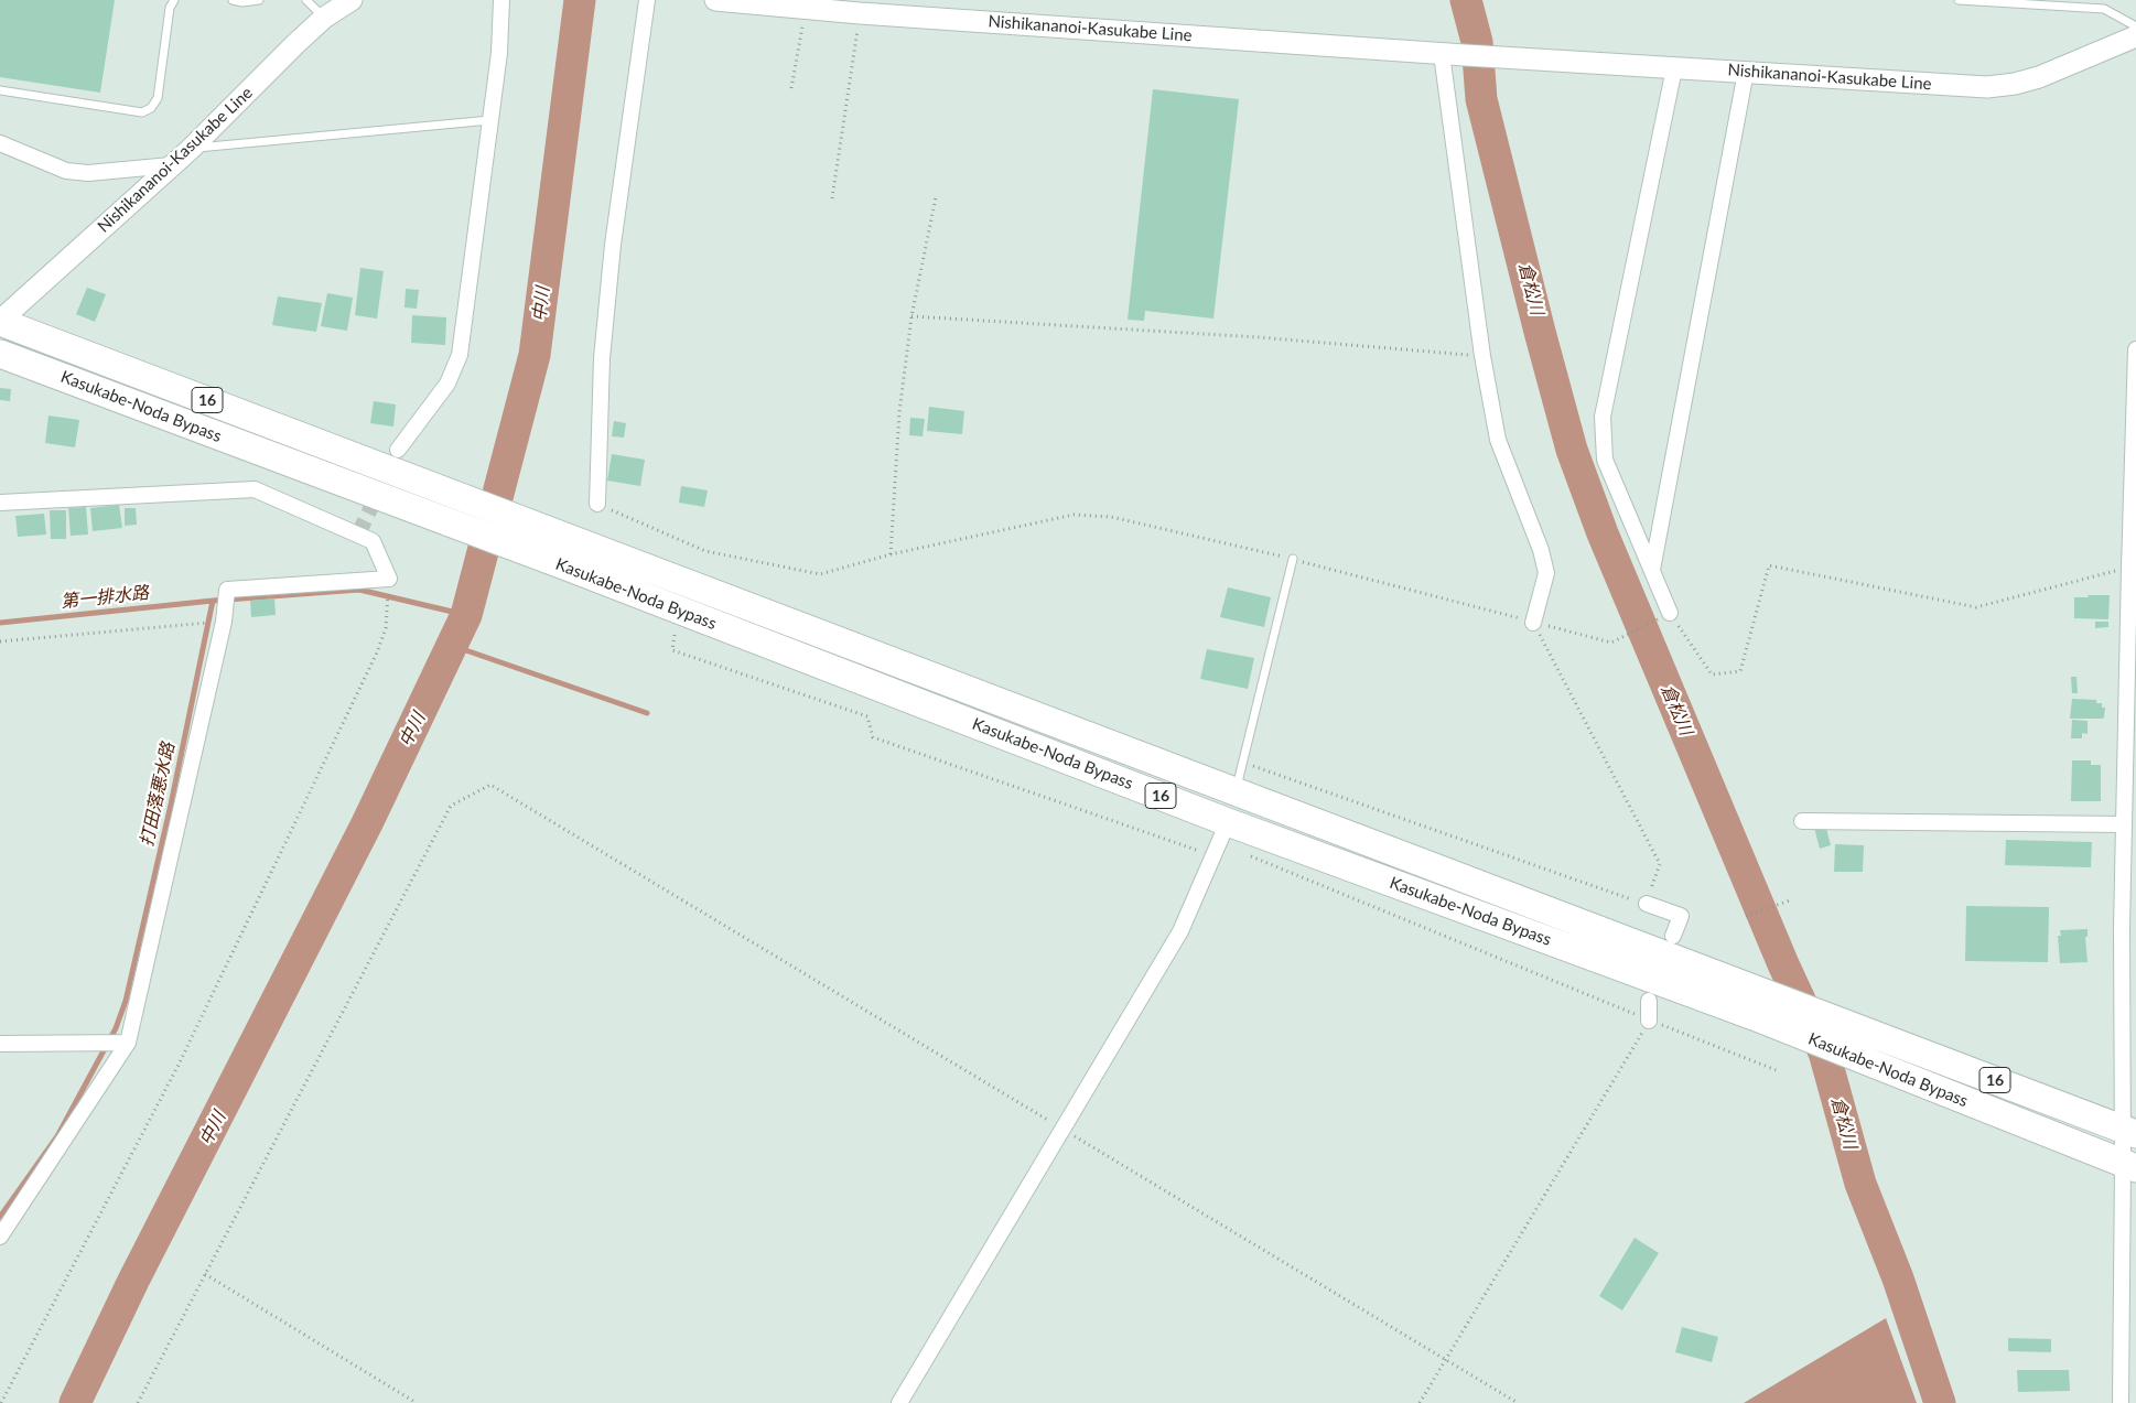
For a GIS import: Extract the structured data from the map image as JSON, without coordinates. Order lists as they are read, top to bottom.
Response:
{
  "streets": {
    "highway": ["16", "Kasukabe-Noda Bypass"],
    "main road": ["Nishikananoi-Kasukabe Line"]
  },
  "crossings": [
    ["Nishikananoi-Kasukabe Line", "Kasukabe-Noda Bypass"]
  ],
  "water": [
    "倉松川",
    "中川",
    "第一排水路",
    "打田落悪水路"
  ]
}
